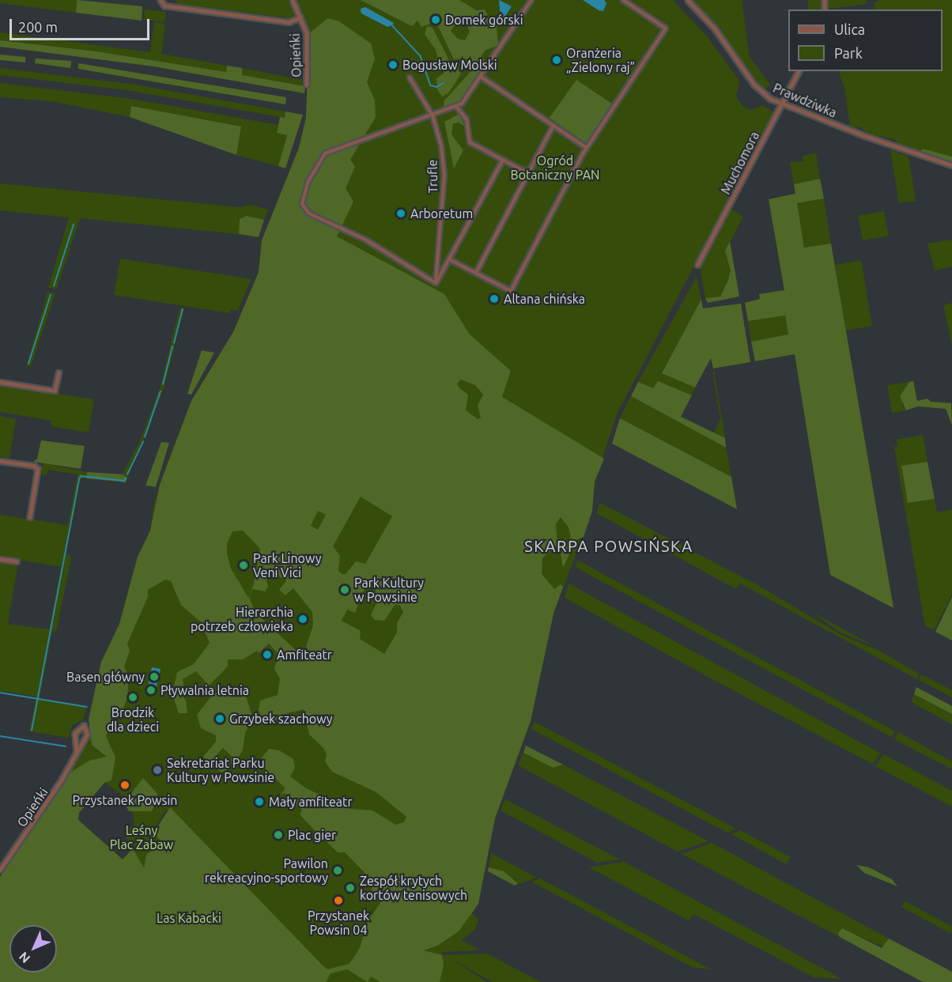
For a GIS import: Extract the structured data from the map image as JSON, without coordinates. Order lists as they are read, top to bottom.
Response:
{
  "streets": {
    "street": [
      "Opieńki",
      "Prawdziwka",
      "Muchomora",
      "Trufle"
    ]
  },
  "crossings": [
    ["Prawdziwka", "Muchomora"]
  ],
  "districts": ["SKARPA POWSIŃSKA"],
  "parks": ["Ogród Botaniczny PAN", "Leśny Plac Zabaw", "Las Kabacki"],
  "places": [
    "Domek górski",
    "Oranżeria „Zielony raj”",
    "Bogusław Molski",
    "Arboretum",
    "Altana chińska",
    "Park Linowy Veni Vici",
    "Park Kultury w Powsinie",
    "Hierarchia potrzeb człowieka",
    "Amfiteatr",
    "Basen główny",
    "Pływalnia letnia",
    "Brodzik dla dzieci",
    "Grzybek szachowy",
    "Sekretariat Parku Kultury w Powsinie",
    "Przystanek Powsin",
    "Mały amfiteatr",
    "Plac gier",
    "Pawilon rekreacyjno-sportowy",
    "Zespół krytych kortów tenisowych",
    "Przystanek Powsin 04"
  ],
  "legend": ["Ulica", "Park"],
  "scale_bar": "200 m",
  "north": "bottom left"
}
